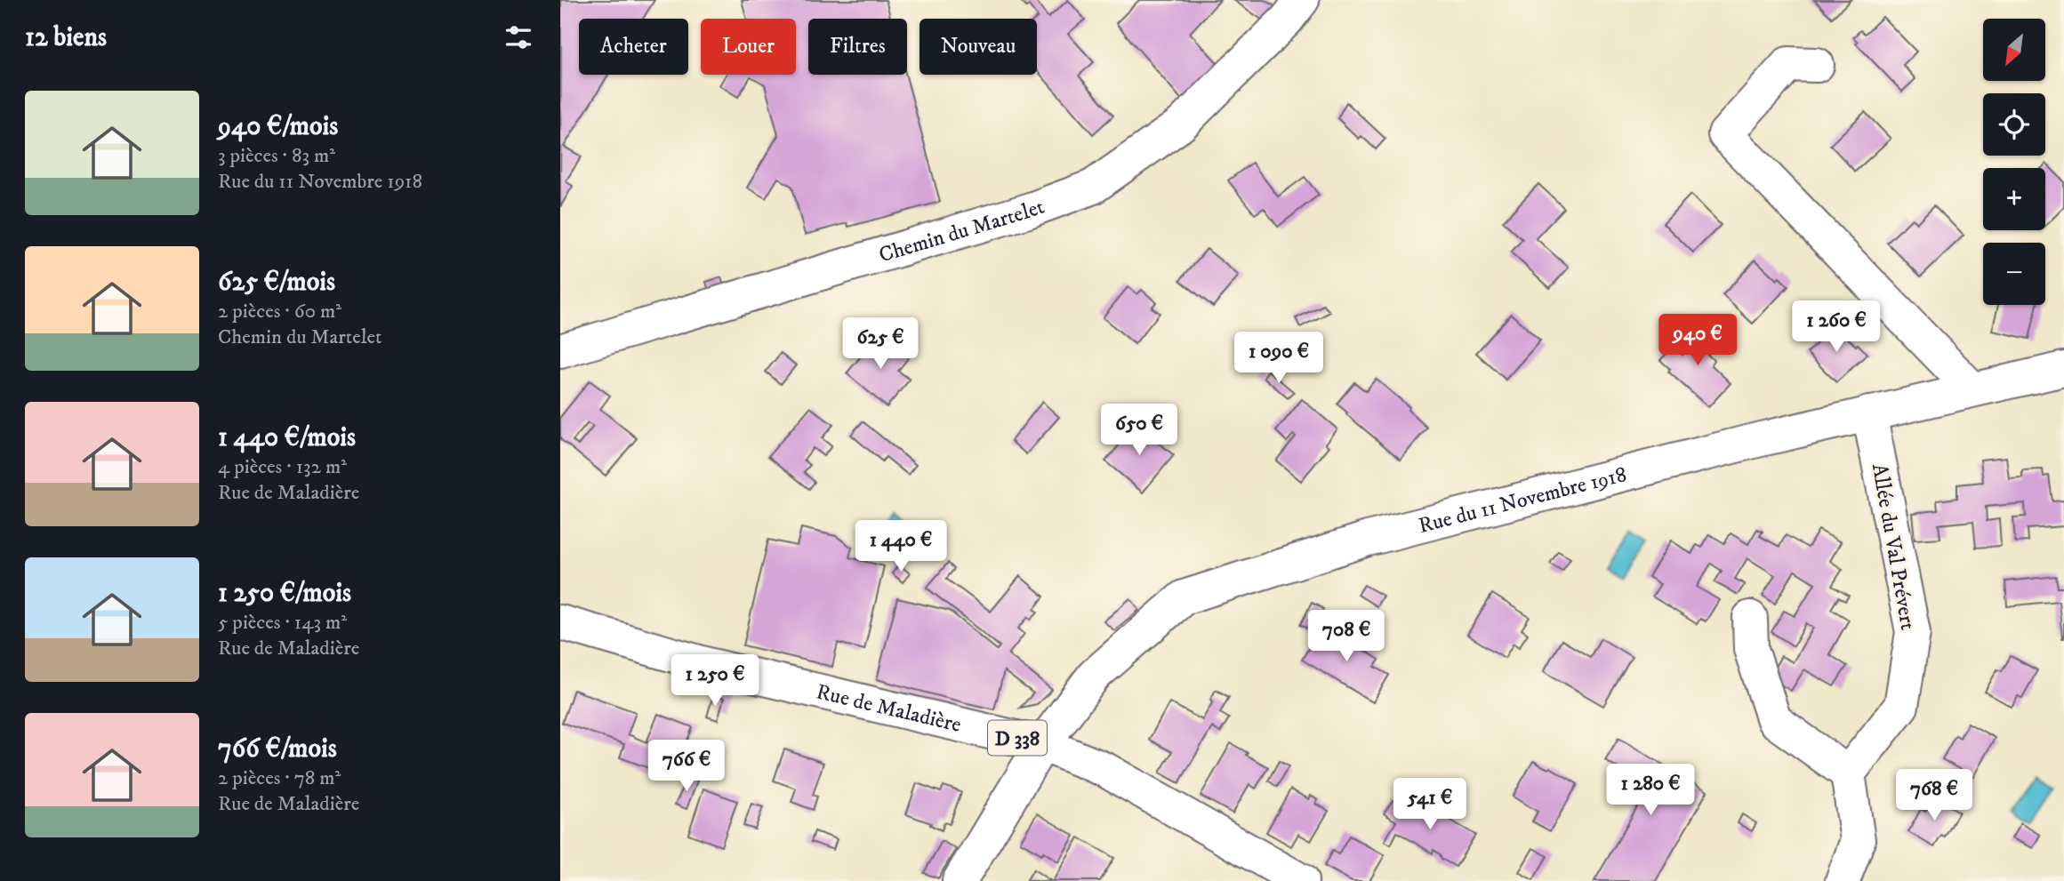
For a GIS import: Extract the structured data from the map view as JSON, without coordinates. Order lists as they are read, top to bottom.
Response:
{
  "streets": {
    "street": [
      "Chemin du Martelet",
      "Rue du 11 Novembre 1918",
      "Allée du Val Prévert",
      "Rue de Maladière",
      "D 338"
    ]
  },
  "crossings": [
    ["Rue du 11 Novembre 1918", "Allée du Val Prévert"],
    ["Rue du 11 Novembre 1918", "Rue de Maladière"]
  ],
  "north": "bottom left",
  "page": {
    "heading": "12 biens",
    "map_buttons": ["+", "−"],
    "chip": [
      "Acheter",
      "Louer",
      "Filtres",
      "Nouveau"
    ],
    "list": [
      {
        "name": "940 €/mois",
        "note": "3 pièces · 83 m² · Rue du 11 Novembre 1918"
      },
      {
        "name": "625 €/mois",
        "note": "2 pièces · 60 m² · Chemin du Martelet"
      },
      {
        "name": "1 440 €/mois",
        "note": "4 pièces · 132 m² · Rue de Maladière"
      },
      {
        "name": "1 250 €/mois",
        "note": "5 pièces · 143 m² · Rue de Maladière"
      },
      {
        "name": "766 €/mois",
        "note": "2 pièces · 78 m² · Rue de Maladière"
      }
    ],
    "price": [
      "1 260 €",
      "940 €",
      "625 €",
      "1 090 €",
      "650 €",
      "1 440 €",
      "708 €",
      "1 250 €",
      "766 €",
      "1 280 €",
      "768 €",
      "541 €"
    ]
  }
}
